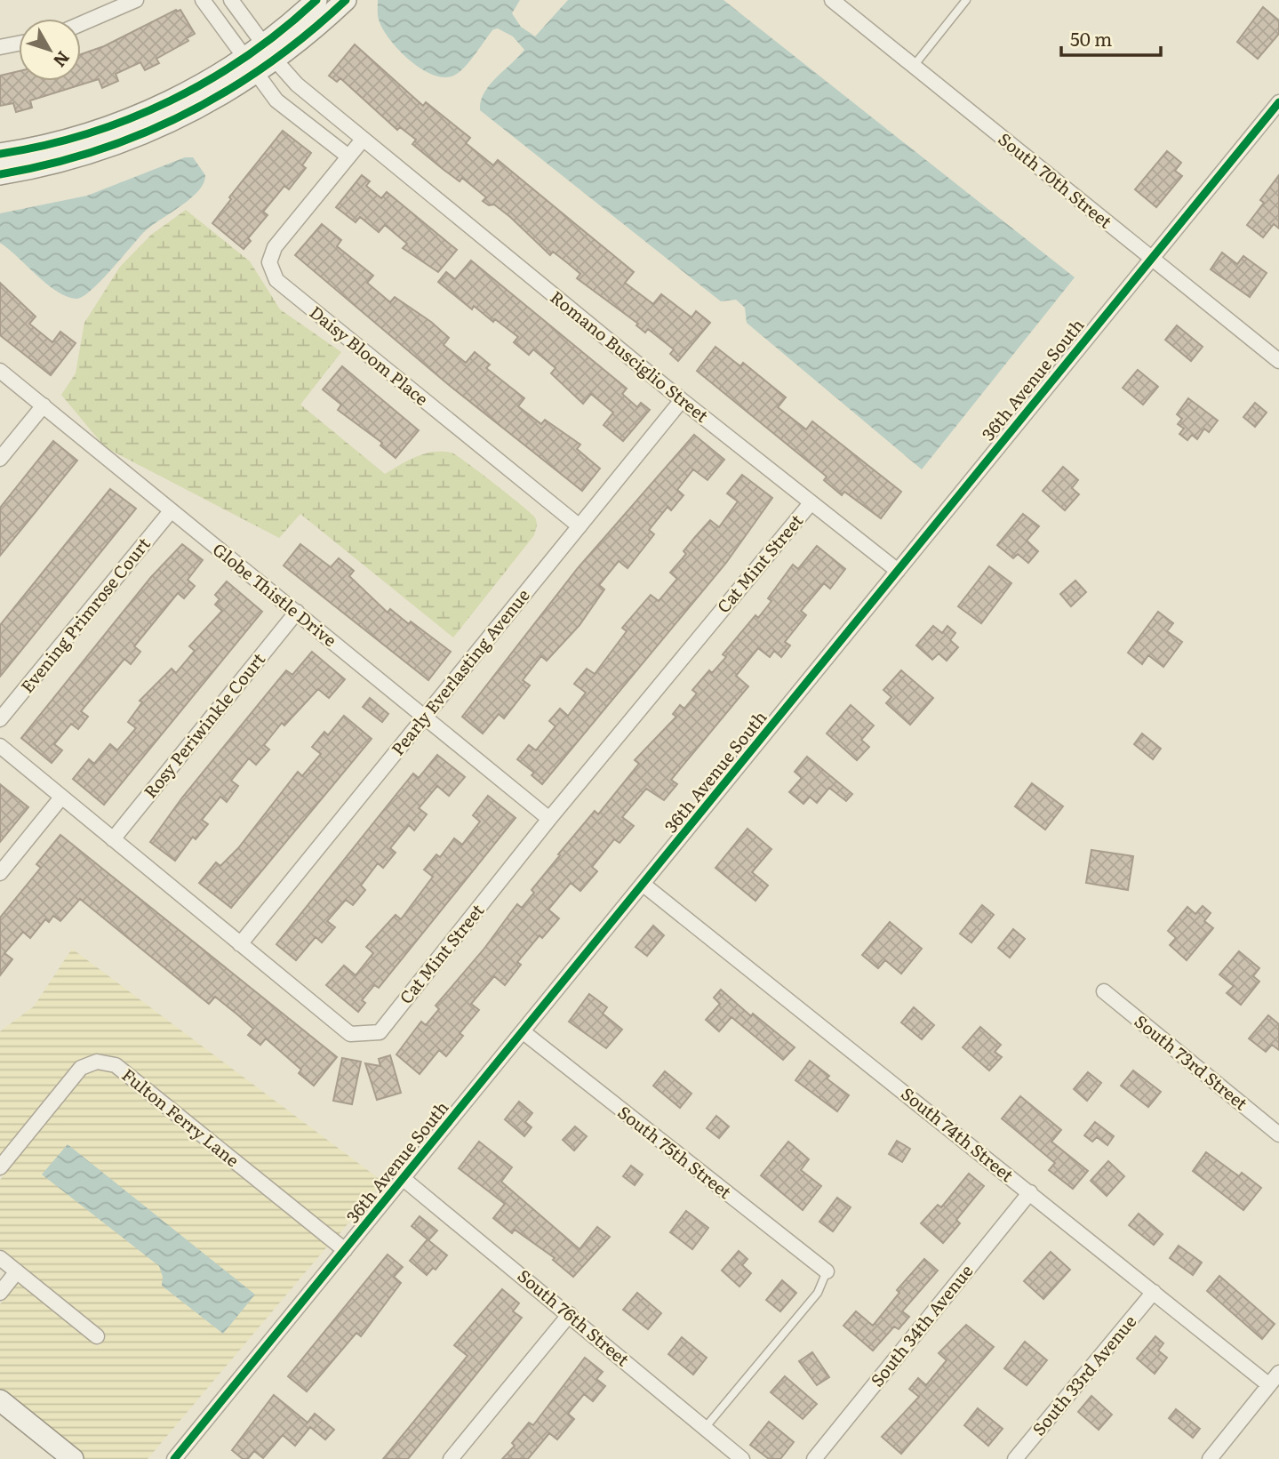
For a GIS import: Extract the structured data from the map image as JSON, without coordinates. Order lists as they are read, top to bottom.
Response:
{
  "streets": {
    "street": [
      "South 70th Street",
      "Daisy Bloom Place",
      "Romano Busciglio Street",
      "36th Avenue South",
      "Cat Mint Street",
      "Globe Thistle Drive",
      "Evening Primrose Court",
      "Pearly Everlasting Avenue",
      "Rosy Periwinkle Court",
      "South 73rd Street",
      "Fulton Ferry Lane",
      "South 74th Street",
      "South 75th Street",
      "South 76th Street",
      "South 34th Avenue",
      "South 33rd Avenue"
    ]
  },
  "crossings": [
    ["South 70th Street", "36th Avenue South"],
    ["Daisy Bloom Place", "Pearly Everlasting Avenue"],
    ["Romano Busciglio Street", "36th Avenue South"],
    ["Romano Busciglio Street", "Cat Mint Street"],
    ["Romano Busciglio Street", "Pearly Everlasting Avenue"],
    ["36th Avenue South", "Fulton Ferry Lane"],
    ["36th Avenue South", "South 74th Street"],
    ["36th Avenue South", "South 75th Street"],
    ["36th Avenue South", "South 76th Street"],
    ["Cat Mint Street", "Globe Thistle Drive"],
    ["Cat Mint Street", "Pearly Everlasting Avenue"],
    ["Cat Mint Street", "Rosy Periwinkle Court"],
    ["Globe Thistle Drive", "Evening Primrose Court"],
    ["Globe Thistle Drive", "Pearly Everlasting Avenue"],
    ["Globe Thistle Drive", "Rosy Periwinkle Court"],
    ["South 74th Street", "South 34th Avenue"],
    ["South 74th Street", "South 33rd Avenue"]
  ],
  "scale_bar": "50 m",
  "north": "bottom right"
}
